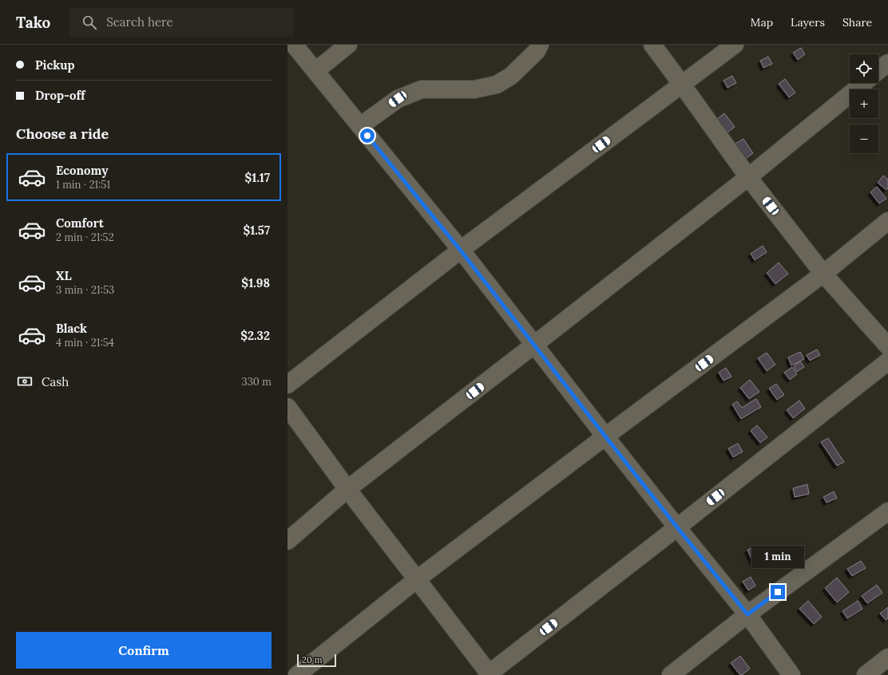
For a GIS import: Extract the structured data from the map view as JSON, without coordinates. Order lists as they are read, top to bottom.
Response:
{
  "scale_bar": "20 m",
  "page": {
    "header": "Tako",
    "search": "Search here",
    "nav": ["Map", "Layers", "Share"],
    "banner": ["Pickup", "Drop-off"],
    "map_buttons": ["+", "−"],
    "heading": "Choose a ride",
    "list": [
      {
        "name": "Economy",
        "note": "1 min · 21:51",
        "value": "$1.17"
      },
      {
        "name": "Comfort",
        "note": "2 min · 21:52",
        "value": "$1.57"
      },
      {
        "name": "XL",
        "note": "3 min · 21:53",
        "value": "$1.98"
      },
      {
        "name": "Black",
        "note": "4 min · 21:54",
        "value": "$2.32"
      }
    ],
    "pay": ["Cash", "330 m"],
    "bubble": "1 min",
    "buttons": "Confirm",
    "scale": "20 m"
  }
}
